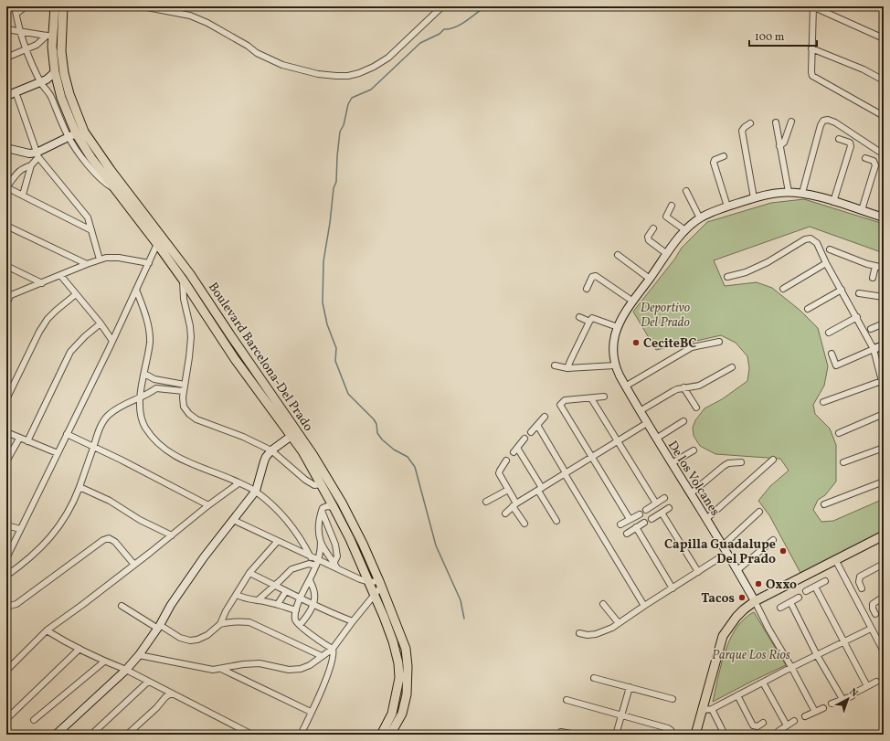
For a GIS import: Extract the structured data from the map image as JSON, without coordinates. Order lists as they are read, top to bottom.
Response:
{
  "streets": {
    "main road": ["Boulevard Barcelona-Del Prado"],
    "street": ["De los Volcanes"]
  },
  "parks": ["Deportivo Del Prado", "Parque Los Rios"],
  "places": [
    "CeciteBC",
    "Capilla Guadalupe Del Prado",
    "Oxxo",
    "Tacos"
  ],
  "scale_bar": "100 m",
  "north": "top right"
}
